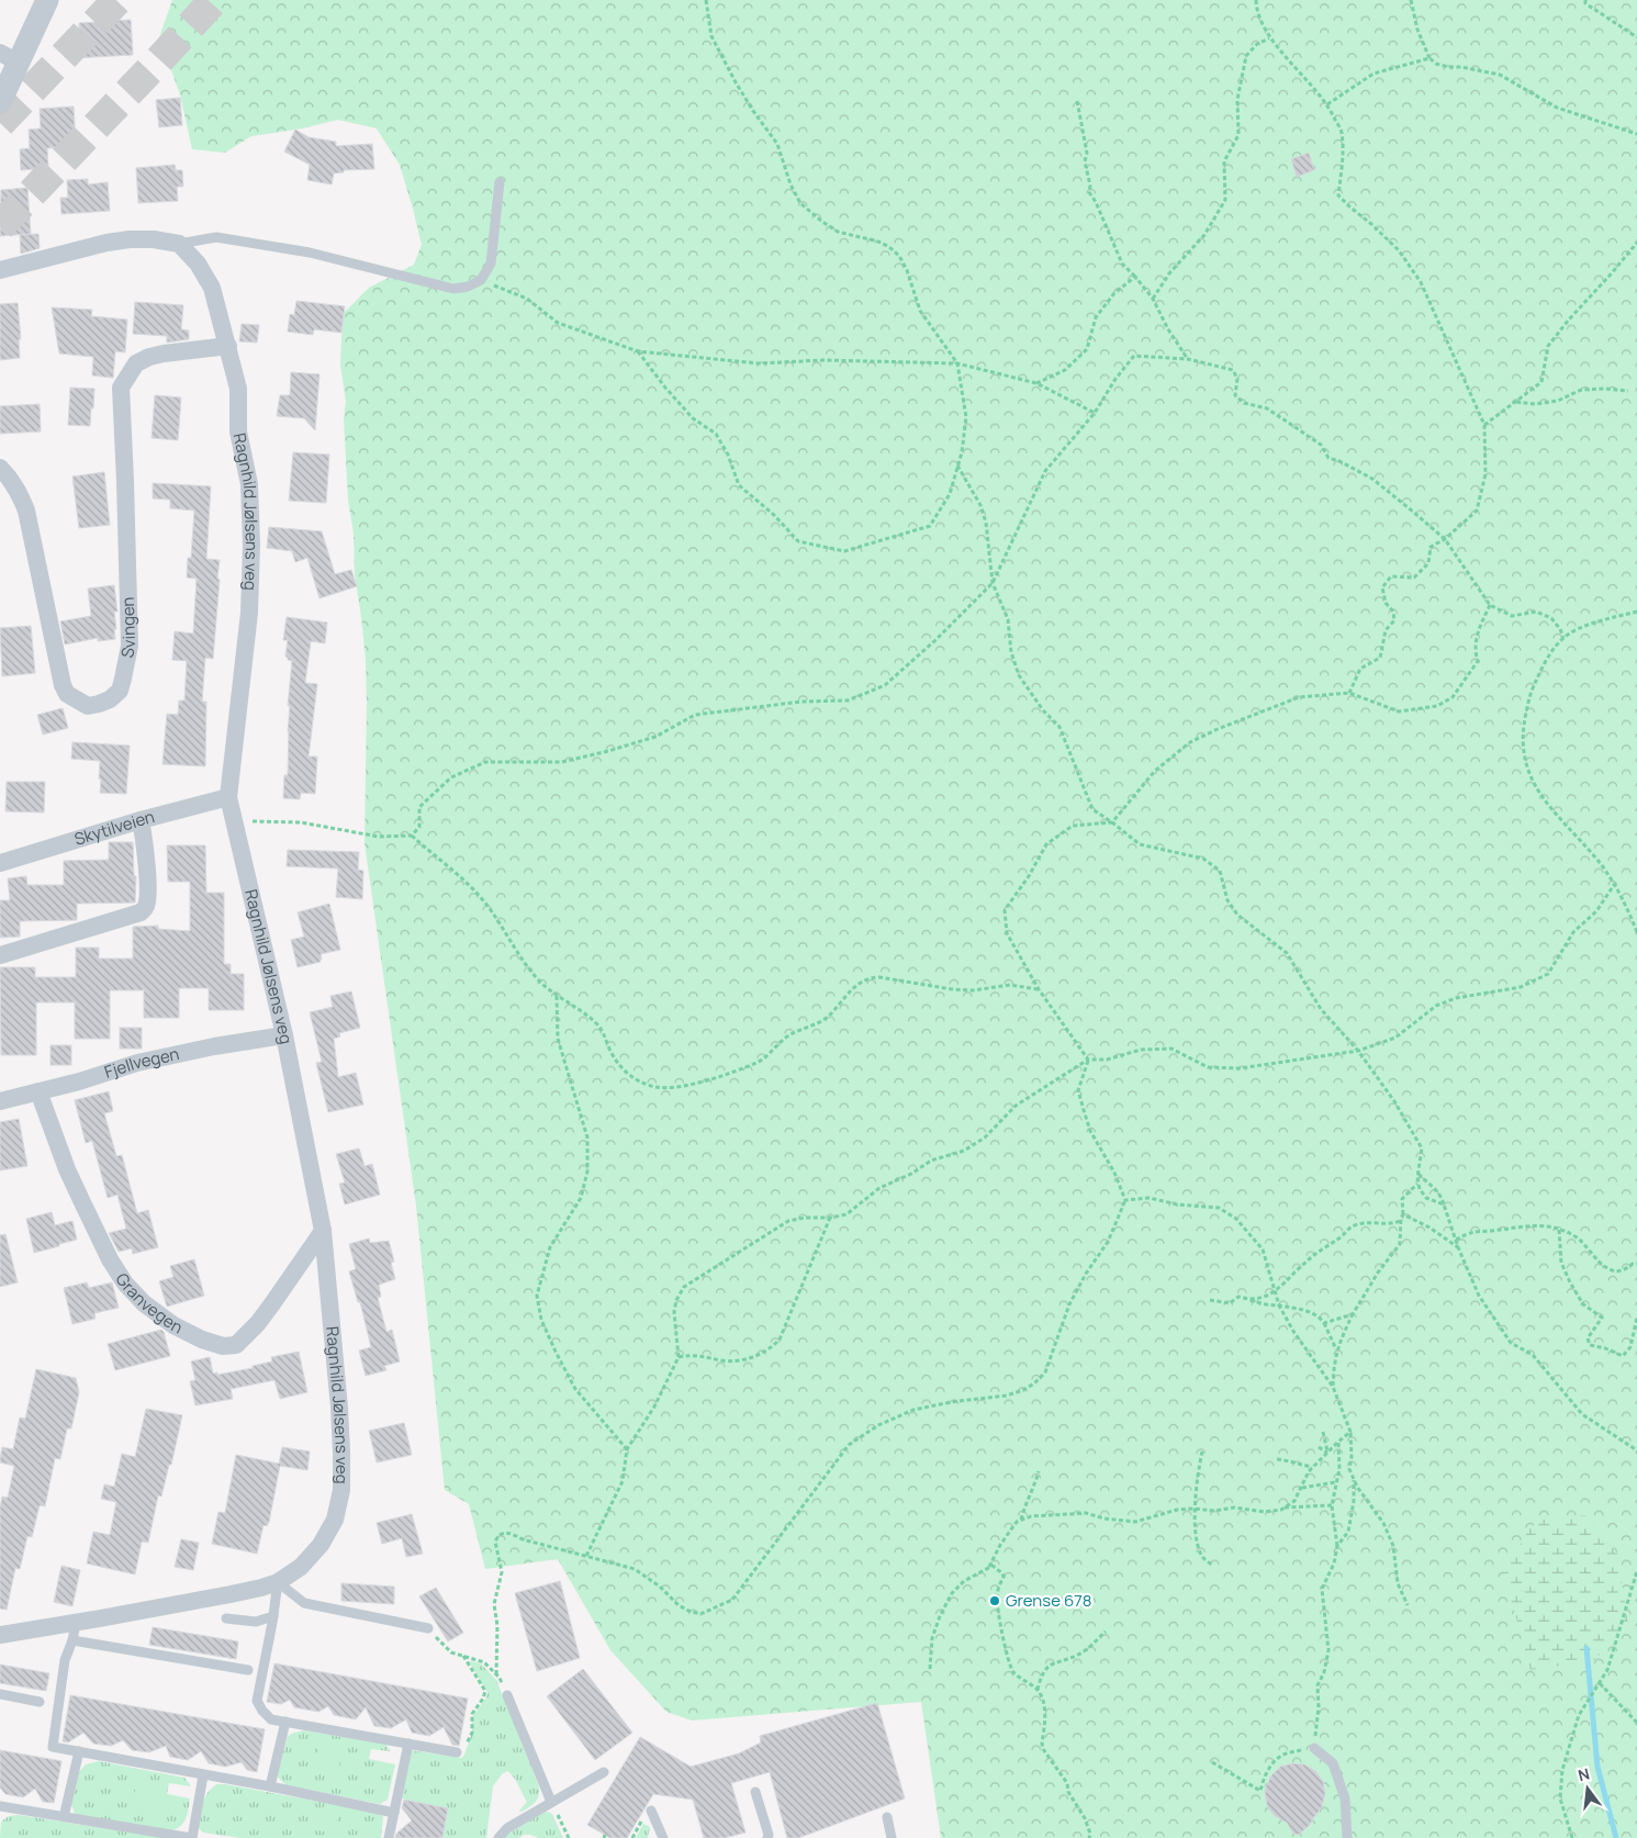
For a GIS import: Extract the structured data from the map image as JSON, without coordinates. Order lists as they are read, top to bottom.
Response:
{
  "streets": {
    "street": [
      "Ragnhild Jølsens veg",
      "Svingen",
      "Skytilveien",
      "Fjellvegen",
      "Granvegen"
    ]
  },
  "crossings": [
    ["Ragnhild Jølsens veg", "Svingen"],
    ["Ragnhild Jølsens veg", "Skytilveien"],
    ["Ragnhild Jølsens veg", "Fjellvegen"],
    ["Ragnhild Jølsens veg", "Granvegen"],
    ["Fjellvegen", "Granvegen"]
  ],
  "places": ["Grense 678"],
  "north": "top"
}
